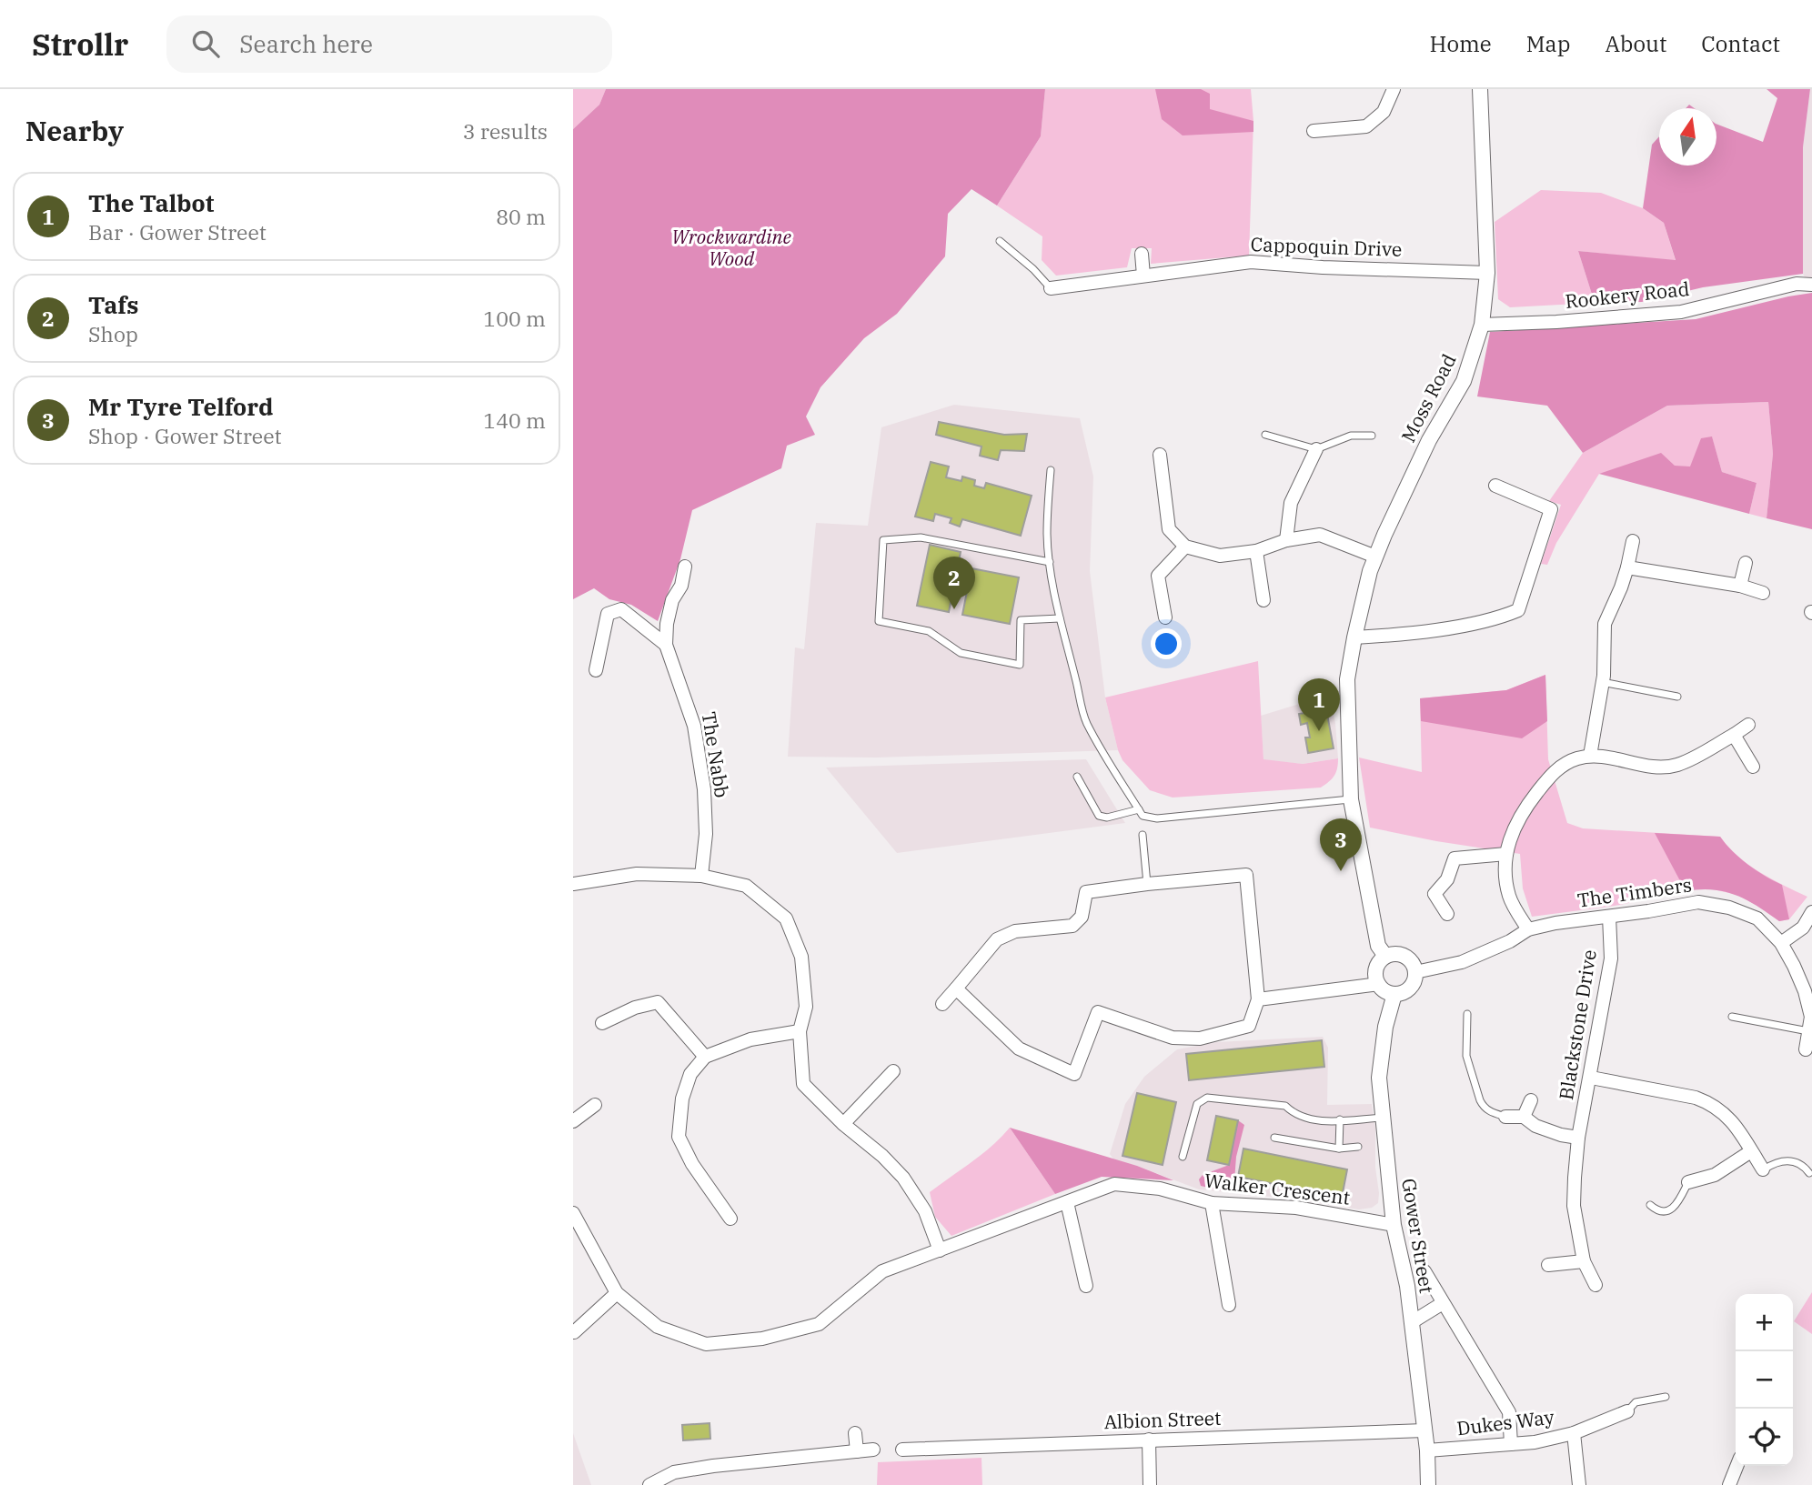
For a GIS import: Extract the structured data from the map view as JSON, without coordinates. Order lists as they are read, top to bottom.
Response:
{
  "streets": {
    "street": [
      "Cappoquin Drive",
      "Rookery Road",
      "Moss Road",
      "The Nabb",
      "The Timbers",
      "Blackstone Drive",
      "Walker Crescent",
      "Gower Street",
      "Albion Street",
      "Dukes Way"
    ]
  },
  "crossings": [
    ["Cappoquin Drive", "Moss Road"],
    ["Rookery Road", "Moss Road"],
    ["The Timbers", "Blackstone Drive"],
    ["The Timbers", "Gower Street"],
    ["Walker Crescent", "Gower Street"],
    ["Gower Street", "Albion Street"],
    ["Gower Street", "Dukes Way"]
  ],
  "parks": ["Wrockwardine Wood"],
  "north": "top",
  "page": {
    "header": "Strollr",
    "search": "Search here",
    "nav": [
      "Home",
      "Map",
      "About",
      "Contact"
    ],
    "heading": ["Nearby", "3 results"],
    "list": [
      {
        "mark": "1",
        "name": "The Talbot",
        "note": "Bar · Gower Street",
        "value": "80 m"
      },
      {
        "mark": "2",
        "name": "Tafs",
        "note": "Shop",
        "value": "100 m"
      },
      {
        "mark": "3",
        "name": "Mr Tyre Telford",
        "note": "Shop · Gower Street",
        "value": "140 m"
      }
    ],
    "pins": ["2", "1", "3"],
    "map_buttons": ["+", "−"]
  }
}
